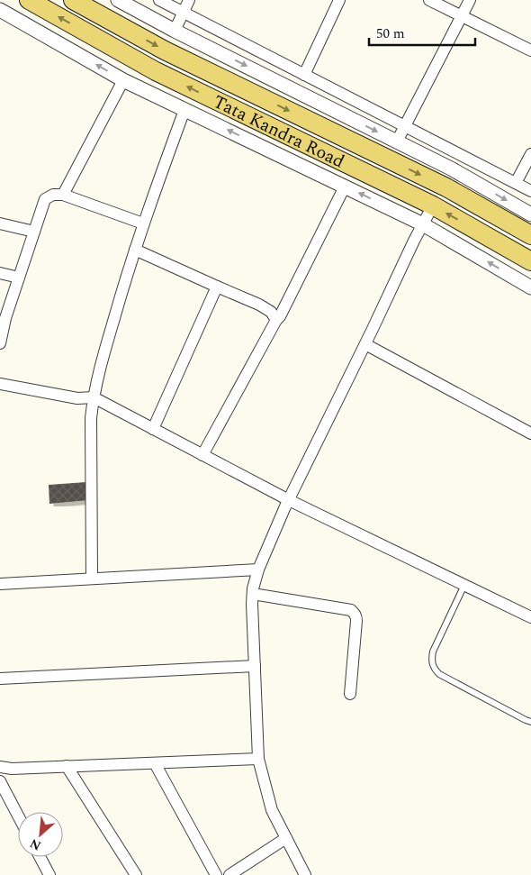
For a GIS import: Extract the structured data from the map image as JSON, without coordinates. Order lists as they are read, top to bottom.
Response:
{
  "streets": {
    "main road": ["Tata Kandra Road"]
  },
  "scale_bar": "50 m",
  "north": "bottom left"
}
